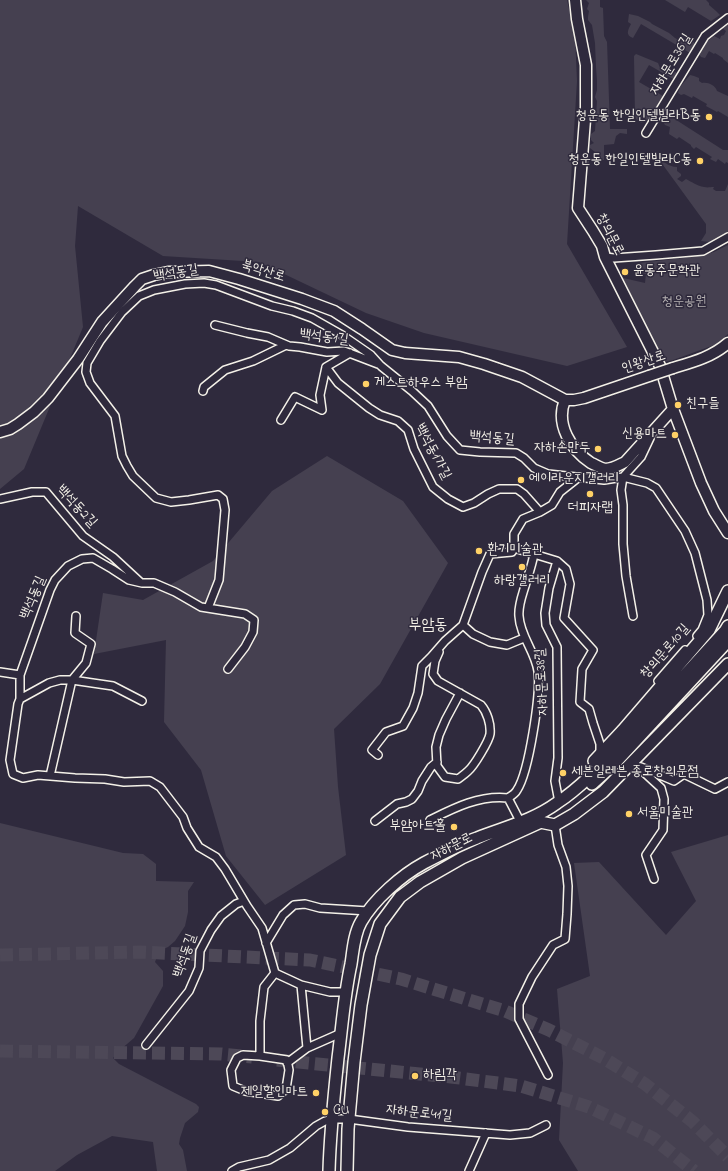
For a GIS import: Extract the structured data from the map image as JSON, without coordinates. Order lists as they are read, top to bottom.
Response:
{
  "streets": {
    "main road": ["자하문로"],
    "street": [
      "자하문로36길",
      "창의문로",
      "북악산로",
      "백석동길",
      "백석동1길",
      "인왕산로",
      "백석동1가길",
      "백석동2길",
      "창의문로10길",
      "자하문로38길",
      "자하문로41길"
    ]
  },
  "crossings": [
    ["북악산로", "인왕산로"],
    ["백석동길", "백석동1길"],
    ["백석동길", "백석동2길"],
    ["백석동길", "창의문로10길"],
    ["자하문로38길", "자하문로"],
    ["자하문로", "자하문로41길"]
  ],
  "districts": ["부암동"],
  "parks": ["청운공원"],
  "places": [
    "청운동 한일인텔빌라B동",
    "청운동 한일인텔빌라C동",
    "윤동주문학관",
    "게스트하우스 부암",
    "친구들",
    "신용마트",
    "자하손만두",
    "에이라운지갤러리",
    "더피자랩",
    "환기미술관",
    "하랑갤러리",
    "세븐일레븐 종로창의문점",
    "서울미술관",
    "부암아트홀",
    "하림각",
    "제일할인마트",
    "CU"
  ]
}
